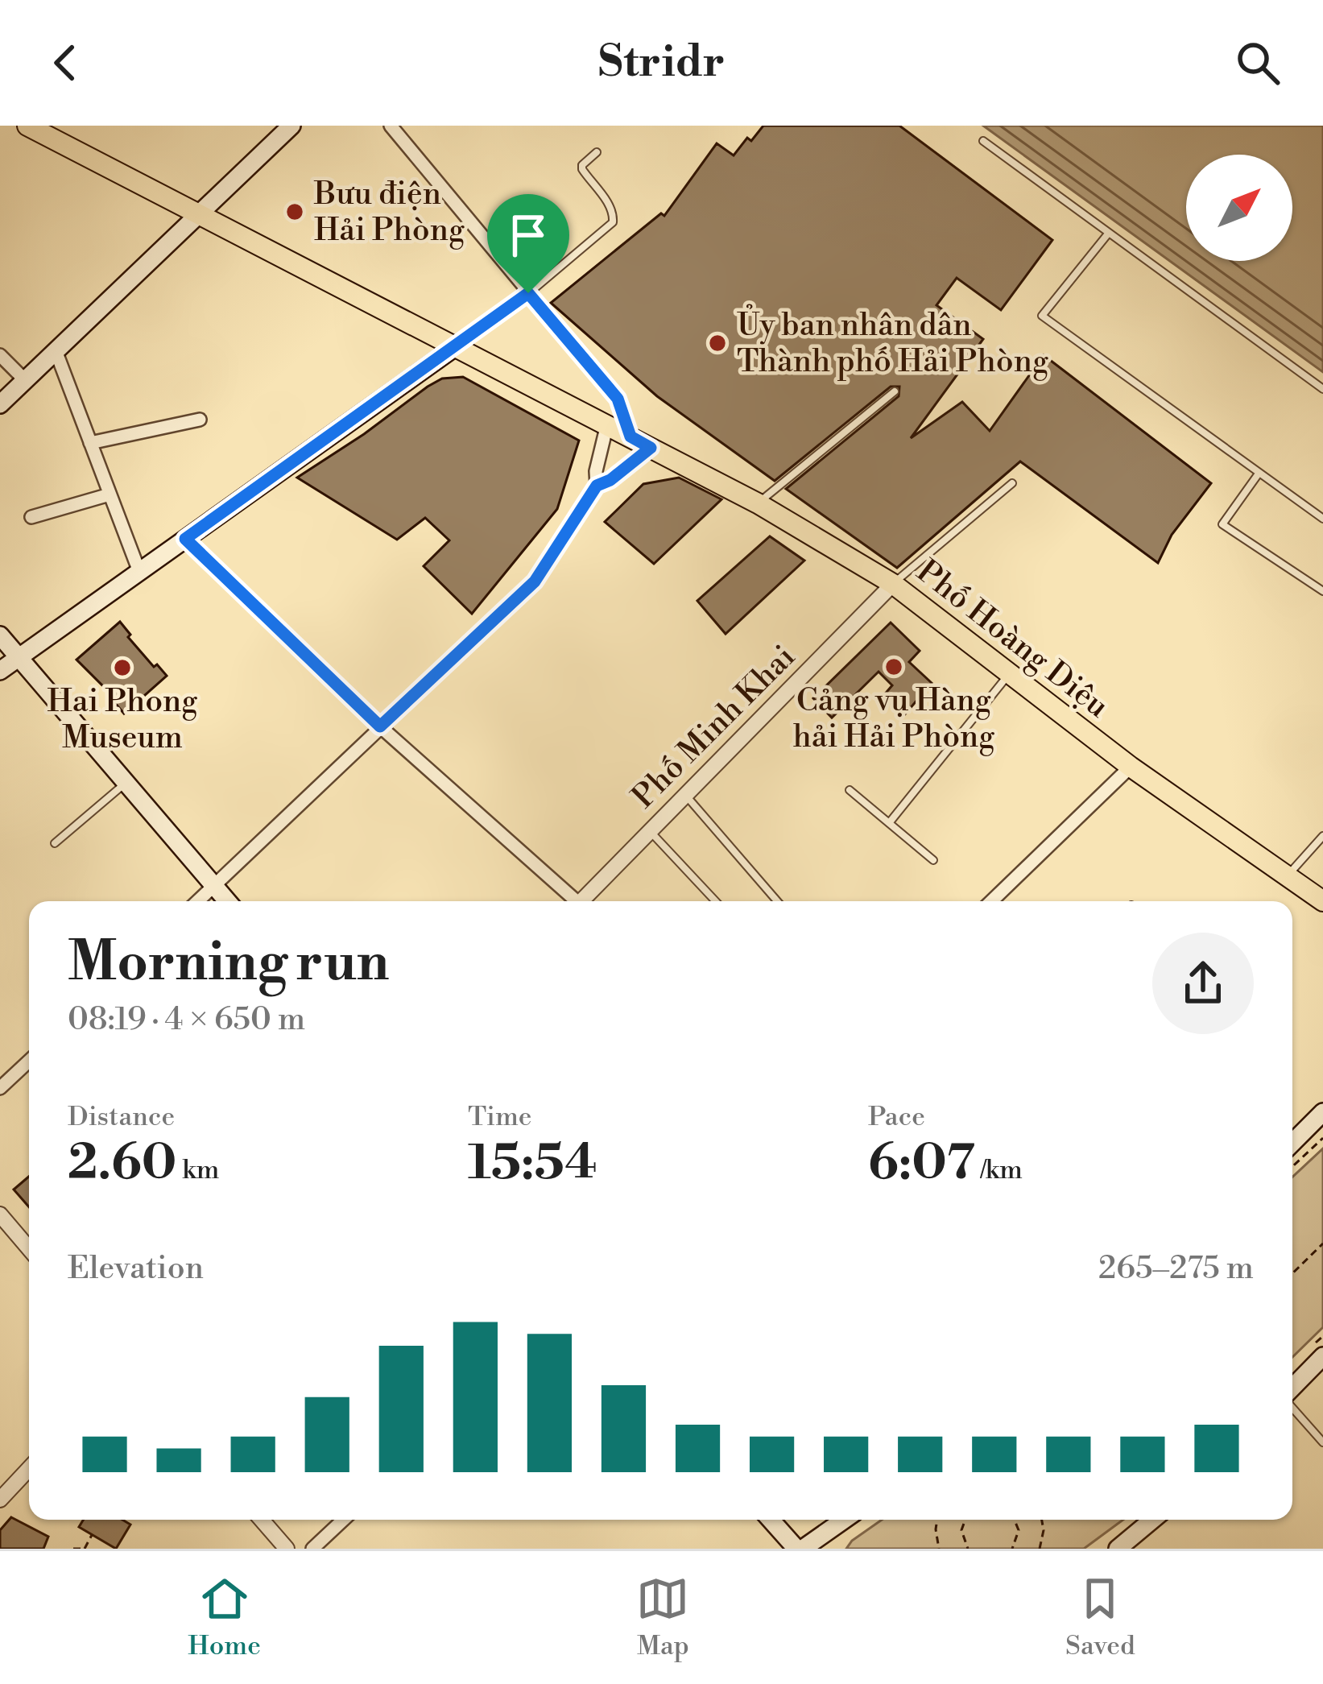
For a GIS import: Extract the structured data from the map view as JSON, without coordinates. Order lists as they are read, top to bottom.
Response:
{
  "streets": {
    "main road": ["Phố Hoàng Diệu"],
    "street": ["Phố Minh Khai"]
  },
  "crossings": [
    ["Phố Hoàng Diệu", "Phố Minh Khai"]
  ],
  "places": [
    "Bưu điện Hải Phòng",
    "Ủy ban nhân dân Thành phố Hải Phòng",
    "Cảng vụ Hàng hải Hải Phòng",
    "Hai Phong Museum"
  ],
  "north": "top right",
  "page": {
    "header": "Stridr",
    "heading": ["Morning run", "08:19 · 4 × 650 m"],
    "stats": [
      ["Distance", "2.60 km"],
      ["Time", "15:54"],
      ["Pace", "6:07 /km"]
    ],
    "chart": ["Elevation", "265–275 m"],
    "tabs": ["Home", "Map", "Saved"]
  }
}
